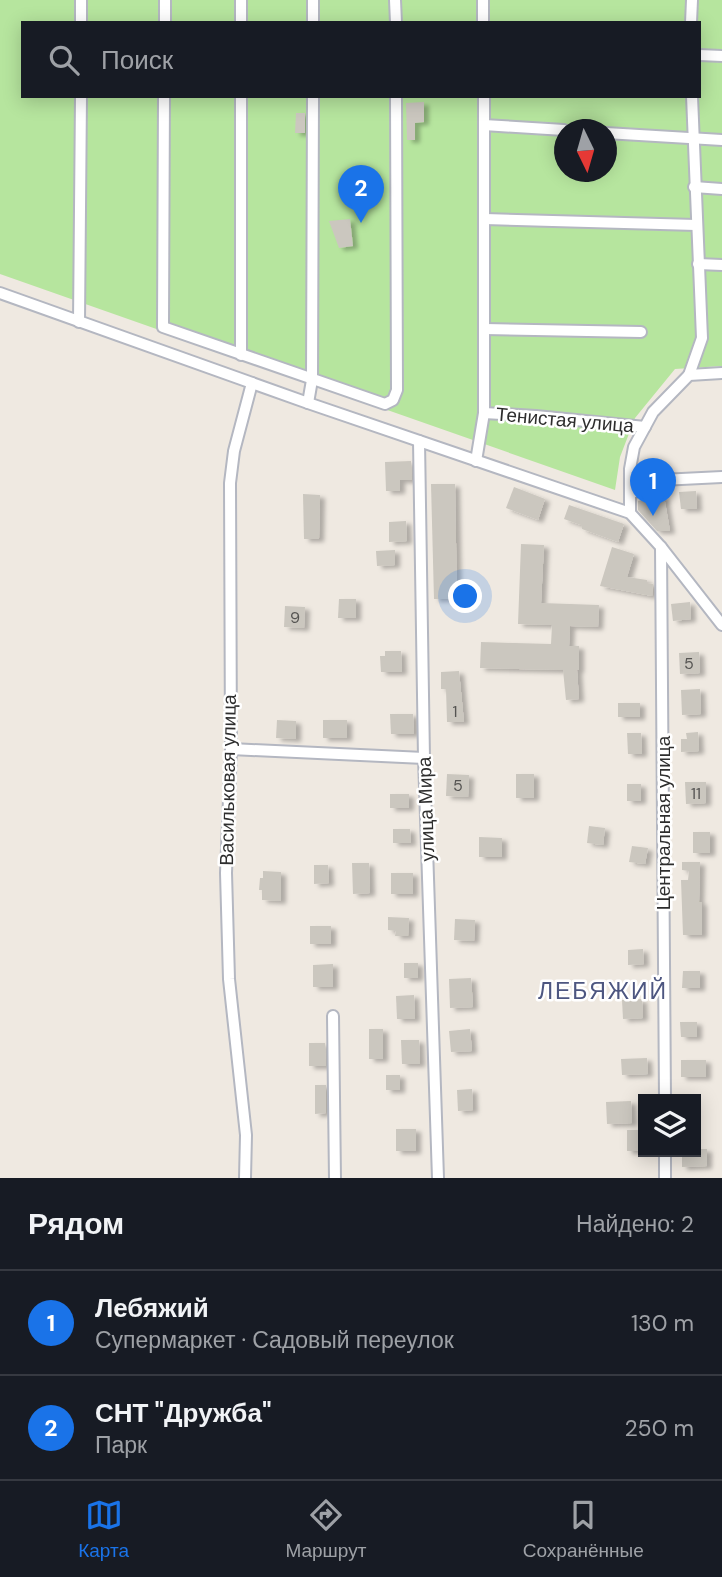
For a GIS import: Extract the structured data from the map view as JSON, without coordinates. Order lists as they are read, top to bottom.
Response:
{
  "streets": {
    "street": [
      "Тенистая улица",
      "Васильковая улица",
      "улица Мира",
      "Центральная улица"
    ]
  },
  "districts": ["ЛЕБЯЖИЙ"],
  "house_numbers": [
    "9",
    "5",
    "1",
    "5",
    "11"
  ],
  "north": "bottom",
  "page": {
    "search": "Поиск",
    "pins": ["2", "1"],
    "heading": ["Рядом", "Найдено: 2"],
    "list": [
      {
        "mark": "1",
        "name": "Лебяжий",
        "note": "Супермаркет · Садовый переулок",
        "value": "130 m"
      },
      {
        "mark": "2",
        "name": "СНТ \"Дружба\"",
        "note": "Парк",
        "value": "250 m"
      }
    ],
    "nav": ["Карта", "Маршрут", "Сохранённые"]
  }
}
